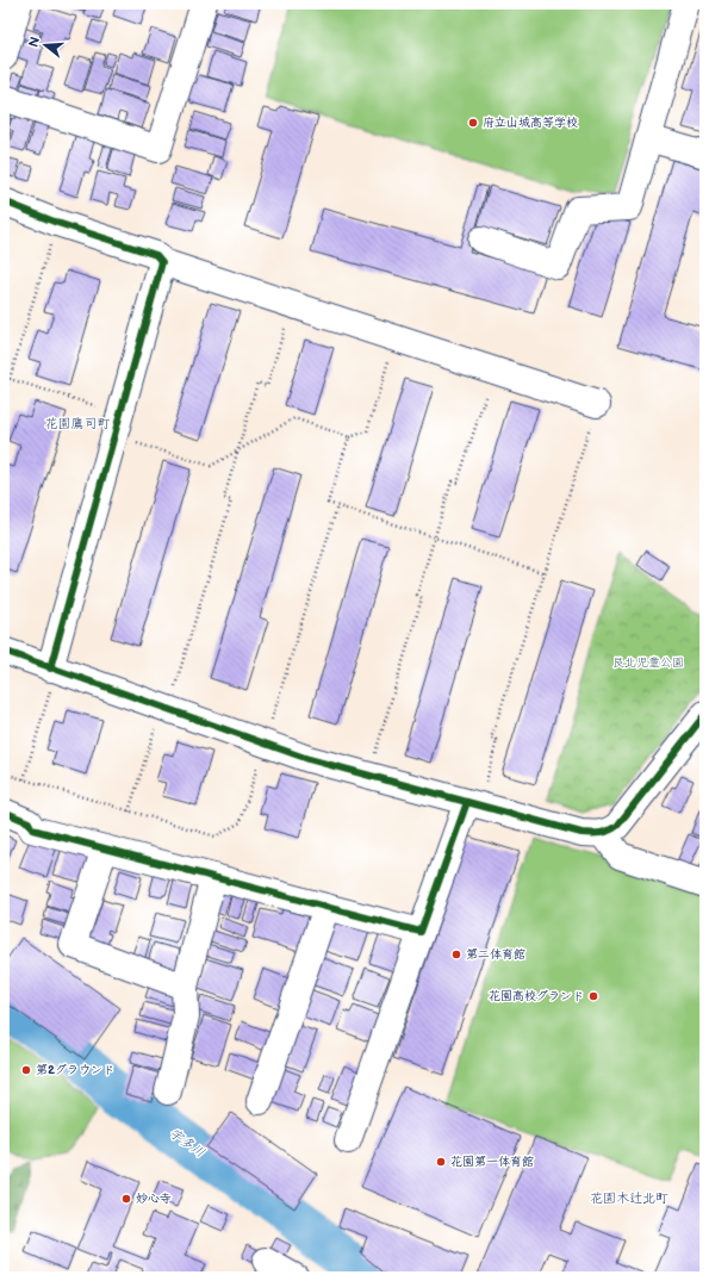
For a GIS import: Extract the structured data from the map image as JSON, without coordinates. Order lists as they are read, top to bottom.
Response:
{
  "districts": ["花園鷹司町", "花園木辻北町"],
  "water": ["宇多川"],
  "parks": ["艮北児童公園"],
  "places": [
    "府立山城高等学校",
    "第二体育館",
    "花園高校グランド",
    "第2グラウンド",
    "花園第一体育館",
    "妙心寺"
  ],
  "north": "left"
}
